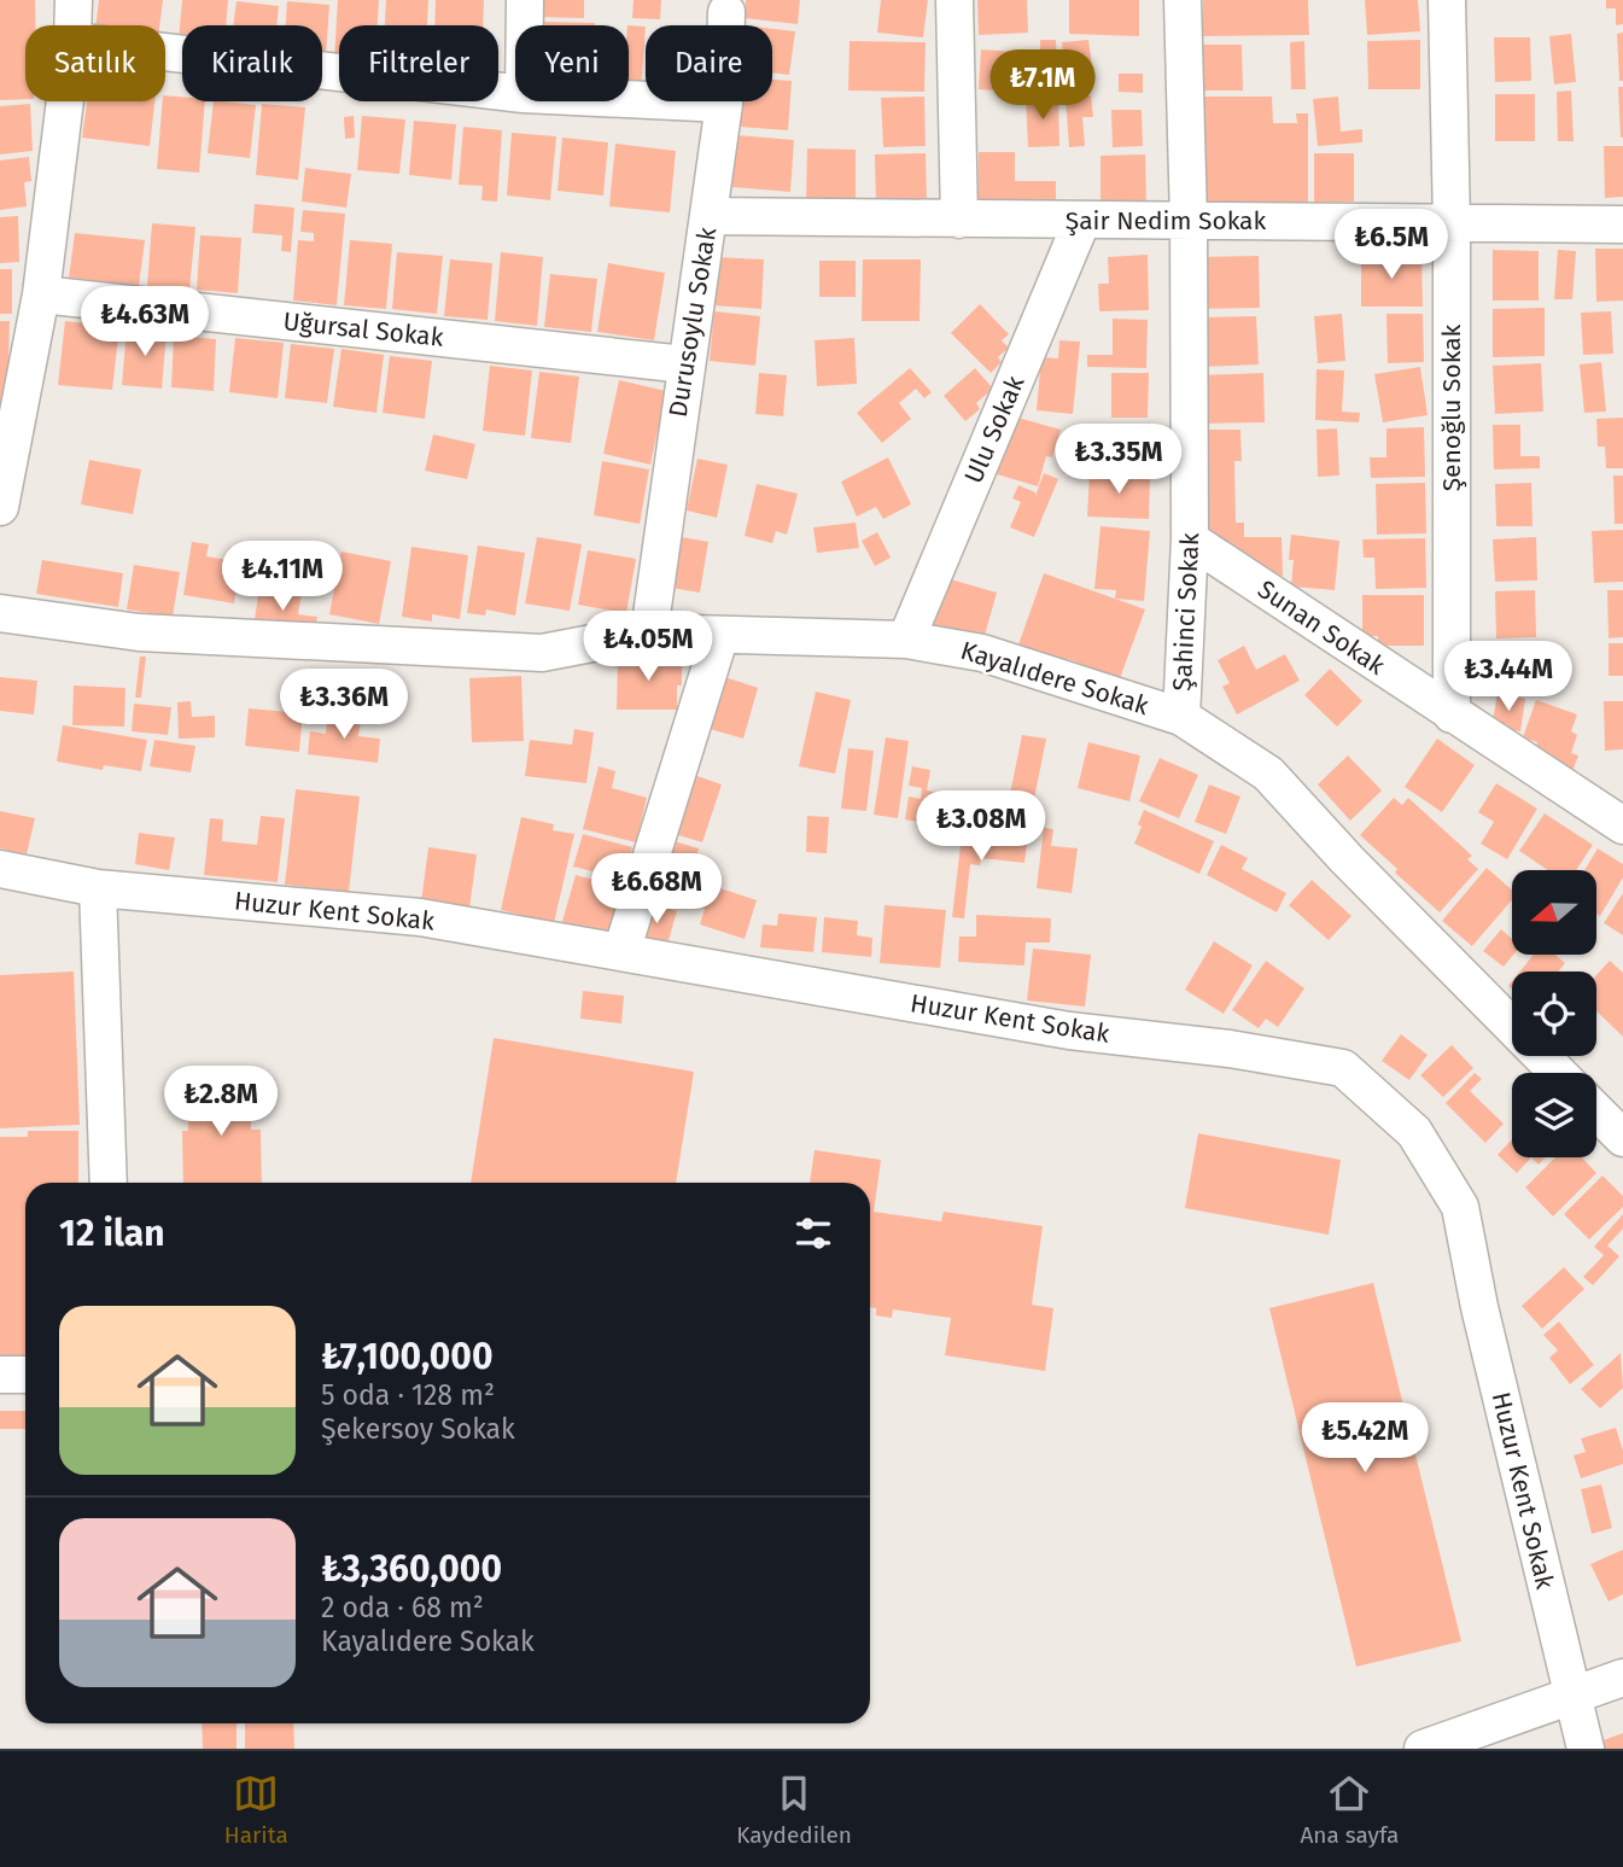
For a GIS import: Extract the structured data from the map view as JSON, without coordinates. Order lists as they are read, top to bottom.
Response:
{
  "streets": {
    "street": [
      "Şair Nedim Sokak",
      "Durusoylu Sokak",
      "Uğursal Sokak",
      "Şenoğlu Sokak",
      "Ulu Sokak",
      "Şahinci Sokak",
      "Sunan Sokak",
      "Kayalıdere Sokak",
      "Huzur Kent Sokak"
    ]
  },
  "crossings": [
    ["Şair Nedim Sokak", "Durusoylu Sokak"],
    ["Şair Nedim Sokak", "Şenoğlu Sokak"],
    ["Şair Nedim Sokak", "Ulu Sokak"],
    ["Şair Nedim Sokak", "Şahinci Sokak"],
    ["Durusoylu Sokak", "Uğursal Sokak"],
    ["Durusoylu Sokak", "Kayalıdere Sokak"],
    ["Şenoğlu Sokak", "Sunan Sokak"],
    ["Ulu Sokak", "Kayalıdere Sokak"],
    ["Şahinci Sokak", "Sunan Sokak"],
    ["Şahinci Sokak", "Kayalıdere Sokak"]
  ],
  "north": "left",
  "page": {
    "chip": [
      "Satılık",
      "Kiralık",
      "Filtreler",
      "Yeni",
      "Daire"
    ],
    "price": [
      "₺7.1M",
      "₺6.5M",
      "₺4.63M",
      "₺3.35M",
      "₺4.11M",
      "₺4.05M",
      "₺3.44M",
      "₺3.36M",
      "₺3.08M",
      "₺6.68M",
      "₺2.8M",
      "₺5.42M"
    ],
    "heading": "12 ilan",
    "list": [
      {
        "name": "₺7,100,000",
        "note": "5 oda · 128 m² · Şekersoy Sokak"
      },
      {
        "name": "₺3,360,000",
        "note": "2 oda · 68 m² · Kayalıdere Sokak"
      }
    ],
    "tabs": ["Harita", "Kaydedilen", "Ana sayfa"]
  }
}
